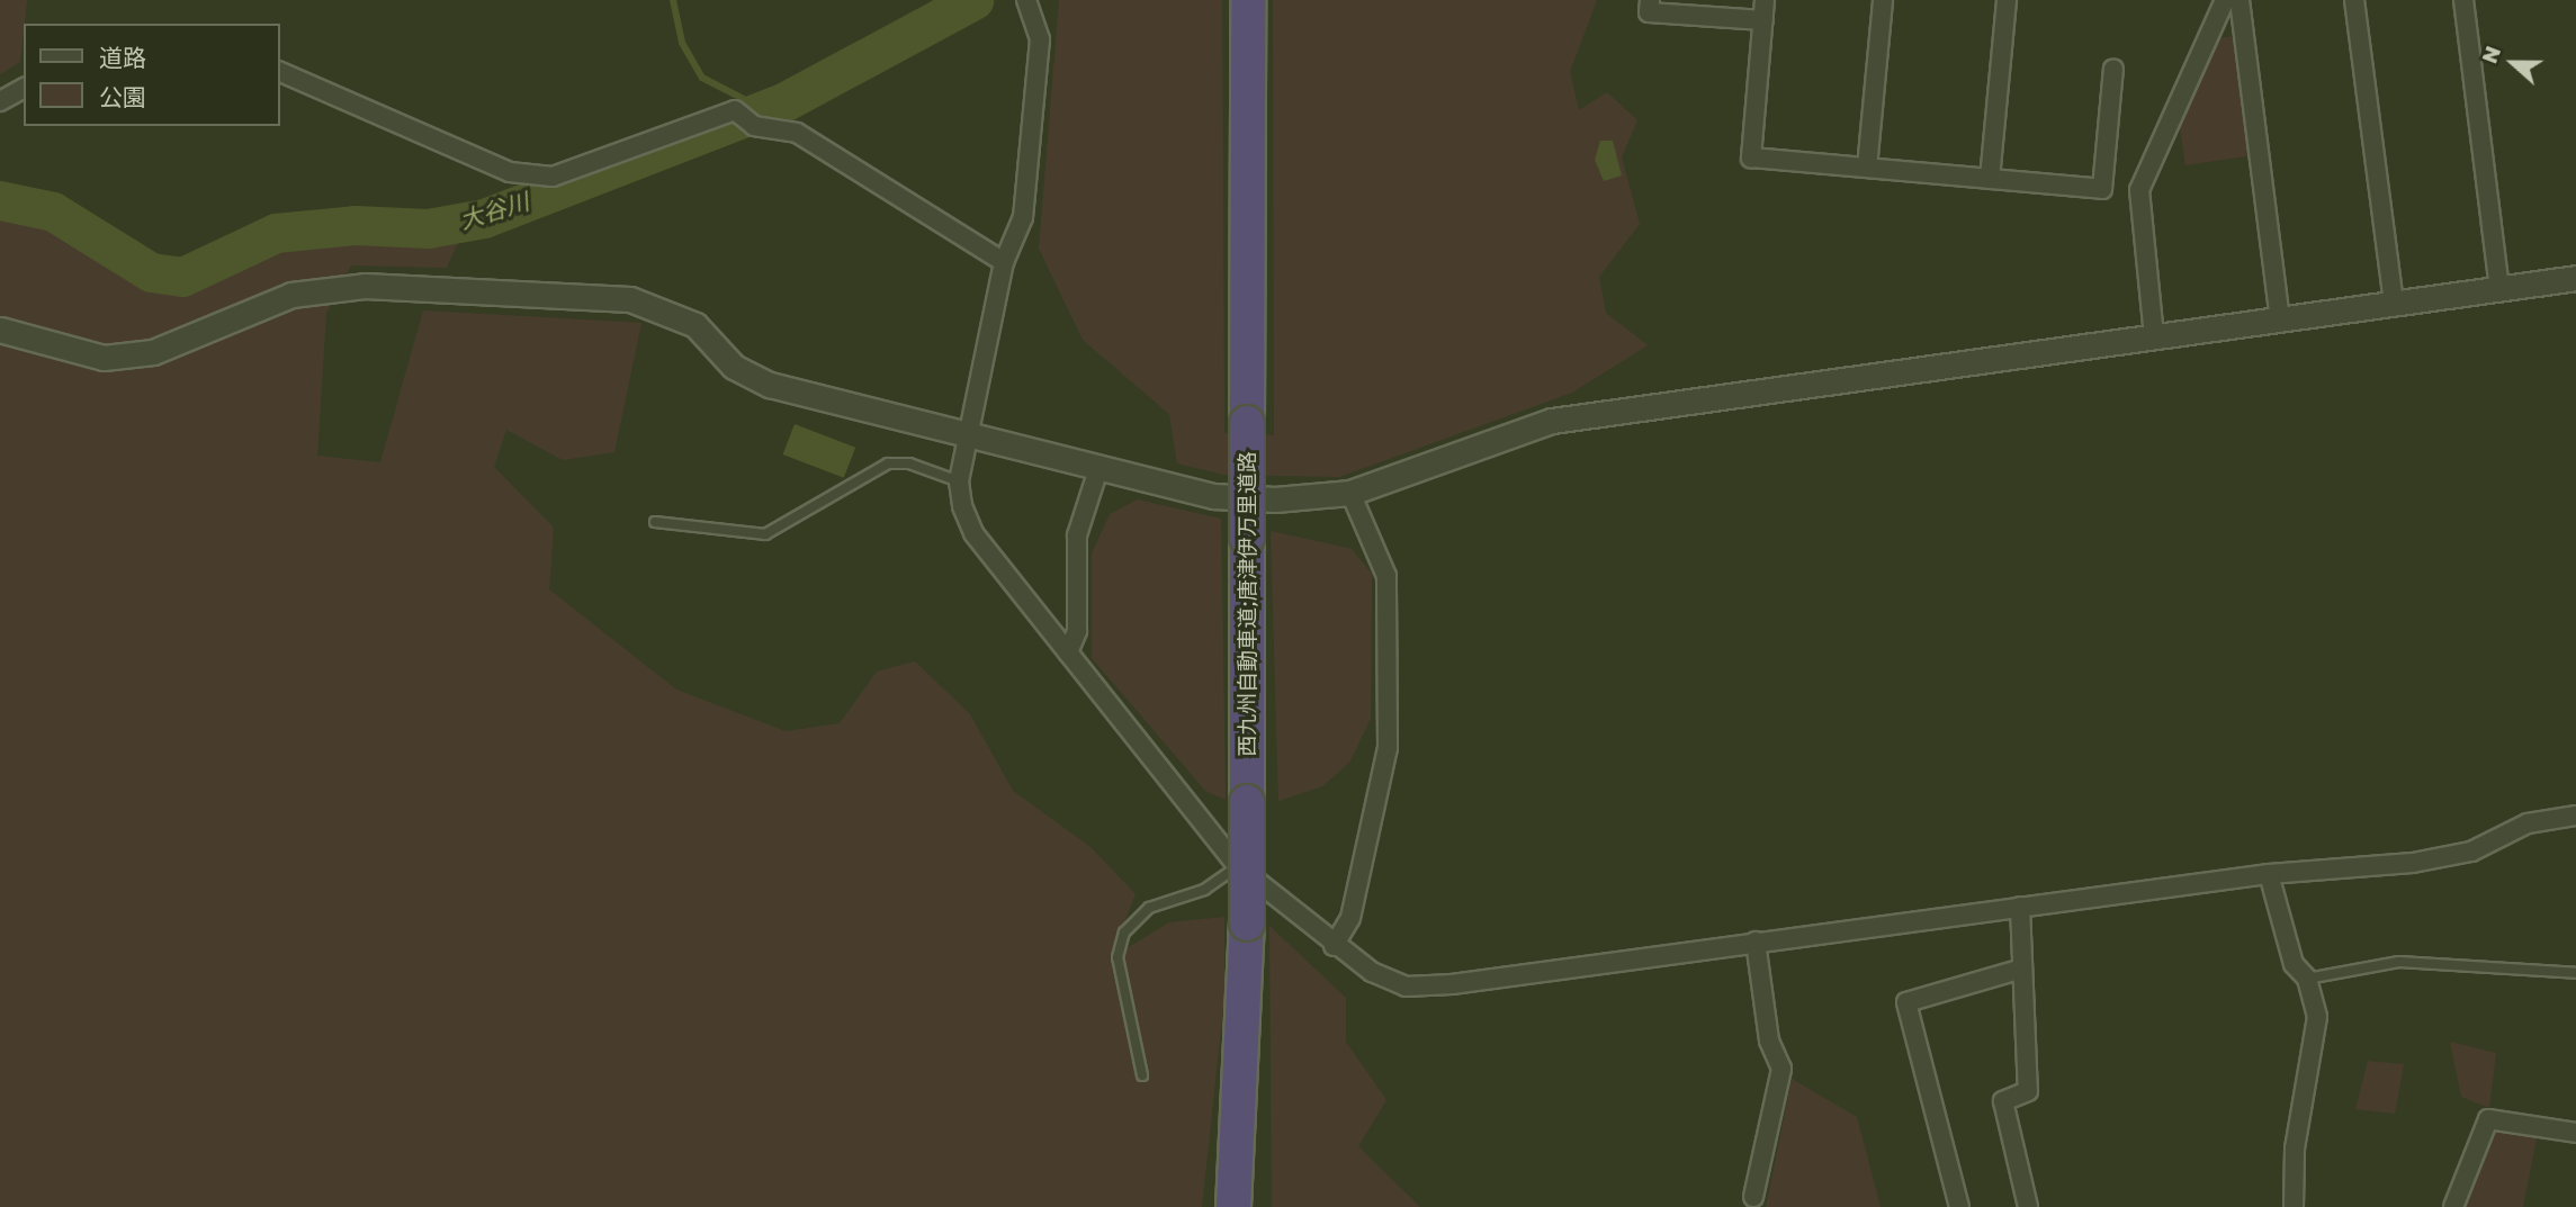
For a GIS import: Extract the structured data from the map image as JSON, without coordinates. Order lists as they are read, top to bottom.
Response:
{
  "streets": {
    "highway": ["西九州自動車道;唐津伊万里道路"]
  },
  "water": ["大谷川"],
  "legend": ["道路", "公園"],
  "north": "left"
}
